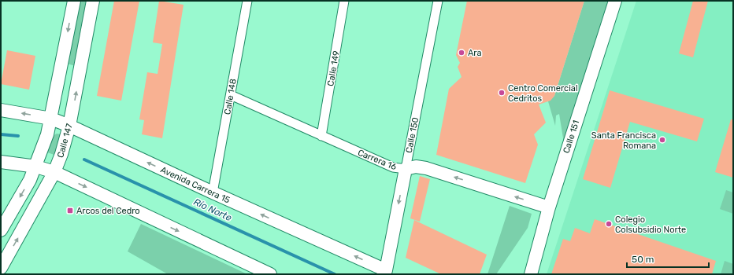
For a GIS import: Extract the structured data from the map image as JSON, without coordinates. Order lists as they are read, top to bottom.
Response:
{
  "streets": {
    "street": [
      "Calle 149",
      "Calle 148",
      "Calle 150",
      "Calle 151",
      "Calle 147",
      "Carrera 16",
      "Avenida Carrera 15"
    ]
  },
  "crossings": [
    ["Calle 149", "Carrera 16"],
    ["Calle 148", "Carrera 16"],
    ["Calle 148", "Avenida Carrera 15"],
    ["Calle 150", "Carrera 16"],
    ["Calle 150", "Avenida Carrera 15"],
    ["Calle 151", "Carrera 16"],
    ["Calle 147", "Avenida Carrera 15"]
  ],
  "one_way": ["Calle 150", "Carrera 16"],
  "water": ["Río Norte"],
  "places": {
    "other": [
      "Ara",
      "Centro Comercial Cedritos",
      "Santa Francisca Romana",
      "Colegio Colsubsidio Norte"
    ],
    "transit": ["Arcos del Cedro"]
  },
  "scale_bar": "50 m"
}
